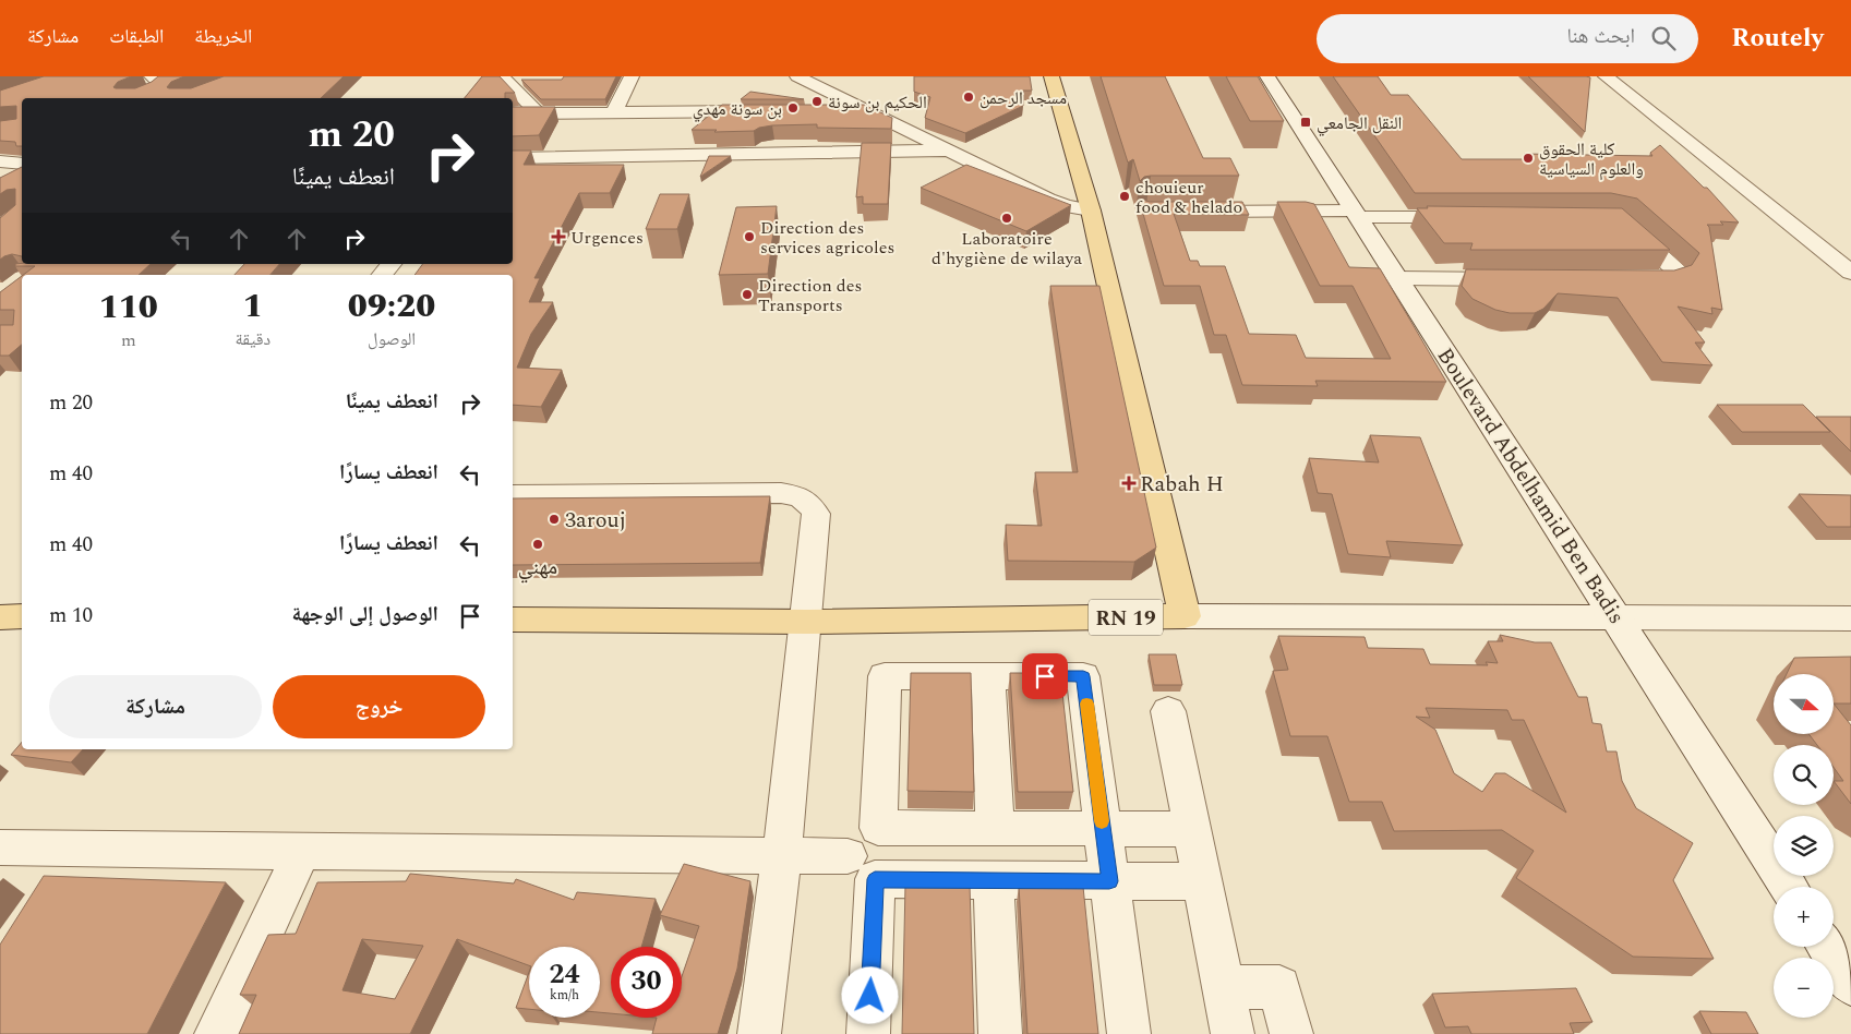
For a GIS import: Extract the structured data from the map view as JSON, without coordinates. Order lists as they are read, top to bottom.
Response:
{
  "streets": {
    "main road": ["RN 19"],
    "street": ["Boulevard Abdelhamid Ben Badis"]
  },
  "places": {
    "other": [
      "مسجد الرحمن",
      "الحكيم بن سونة",
      "بن سونة مهدي",
      "كلية الحقوق والعلوم السياسية",
      "chouieur food & helado",
      "Laboratoire d'hygiène de wilaya",
      "Direction des services agricoles",
      "Direction des Transports",
      "3arouj",
      "مهني"
    ],
    "transit": ["النقل الجامعي"],
    "health": ["Urgences", "Rabah H"]
  },
  "north": "right",
  "page": {
    "header": "Routely",
    "search": "ابحث هنا",
    "nav": ["الخريطة", "الطبقات", "مشاركة"],
    "turn": ["20 m", "انعطف يمينًا"],
    "eta": [
      "09:20",
      "الوصول",
      "1",
      "دقيقة",
      "110",
      "m"
    ],
    "list": [
      {
        "name": "انعطف يمينًا",
        "value": "20 m"
      },
      {
        "name": "انعطف يسارًا",
        "value": "40 m"
      },
      {
        "name": "انعطف يسارًا",
        "value": "40 m"
      },
      {
        "name": "الوصول إلى الوجهة",
        "value": "10 m"
      }
    ],
    "buttons": ["خروج", "مشاركة"],
    "map_buttons": ["+", "−"],
    "speed": "24 km/h",
    "limit": "30"
  }
}
